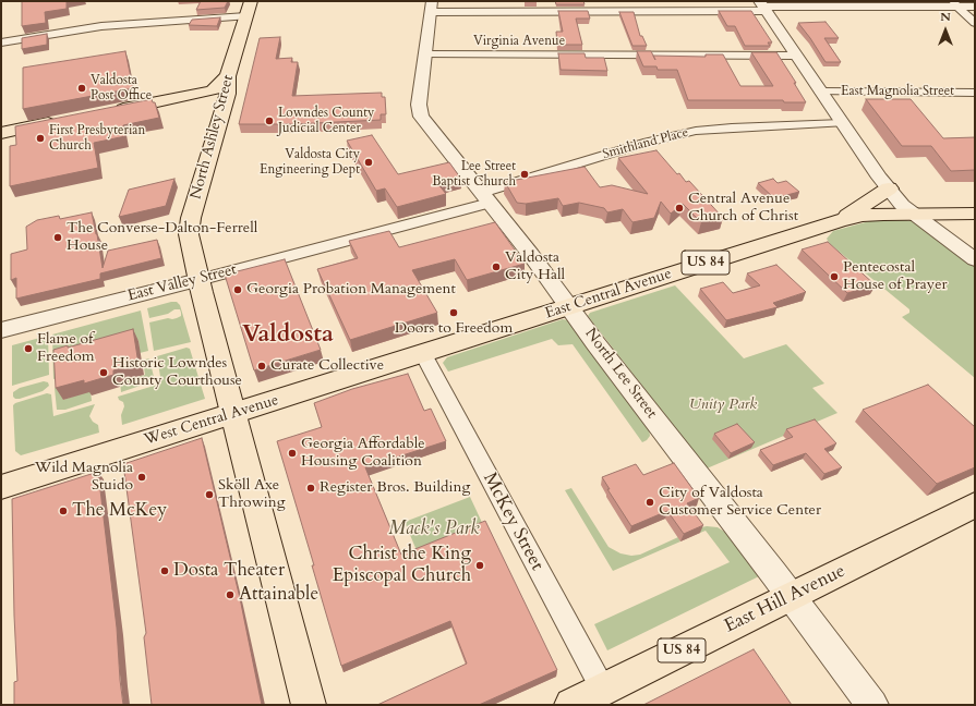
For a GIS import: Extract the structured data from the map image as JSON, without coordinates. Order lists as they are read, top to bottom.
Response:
{
  "streets": {
    "main road": [
      "North Ashley Street",
      "US 84",
      "East Central Avenue",
      "West Central Avenue",
      "East Hill Avenue"
    ],
    "street": [
      "Virginia Avenue",
      "East Magnolia Street",
      "Smithland Place",
      "East Valley Street",
      "North Lee Street",
      "McKey Street"
    ]
  },
  "crossings": [
    ["Virginia Avenue", "North Lee Street"],
    ["North Ashley Street", "East Valley Street"],
    ["North Ashley Street", "West Central Avenue"],
    ["Smithland Place", "East Valley Street"],
    ["Smithland Place", "North Lee Street"],
    ["East Valley Street", "North Lee Street"],
    ["East Central Avenue", "North Lee Street"],
    ["East Central Avenue", "West Central Avenue"],
    ["East Central Avenue", "McKey Street"],
    ["North Lee Street", "East Hill Avenue"],
    ["West Central Avenue", "McKey Street"],
    ["McKey Street", "East Hill Avenue"]
  ],
  "districts": ["Valdosta"],
  "parks": ["Unity Park", "Mack's Park"],
  "places": [
    "Valdosta Post Office",
    "Lowndes County Judicial Center",
    "First Presbyterian Church",
    "Valdosta City Engineering Dept",
    "Lee Street Baptist Church",
    "Central Avenue Church of Christ",
    "The Converse-Dalton-Ferrell House",
    "Valdosta City Hall",
    "Pentecostal House of Prayer",
    "Georgia Probation Management",
    "Doors to Freedom",
    "Flame of Freedom",
    "Curate Collective",
    "Historic Lowndes County Courthouse",
    "Georgia Affordable Housing Coalition",
    "Wild Magnolia Stuido",
    "Register Bros. Building",
    "Sköll Axe Throwing",
    "City of Valdosta Customer Service Center",
    "The McKey",
    "Christ the King Episcopal Church",
    "Dosta Theater",
    "Attainable"
  ],
  "north": "top"
}
